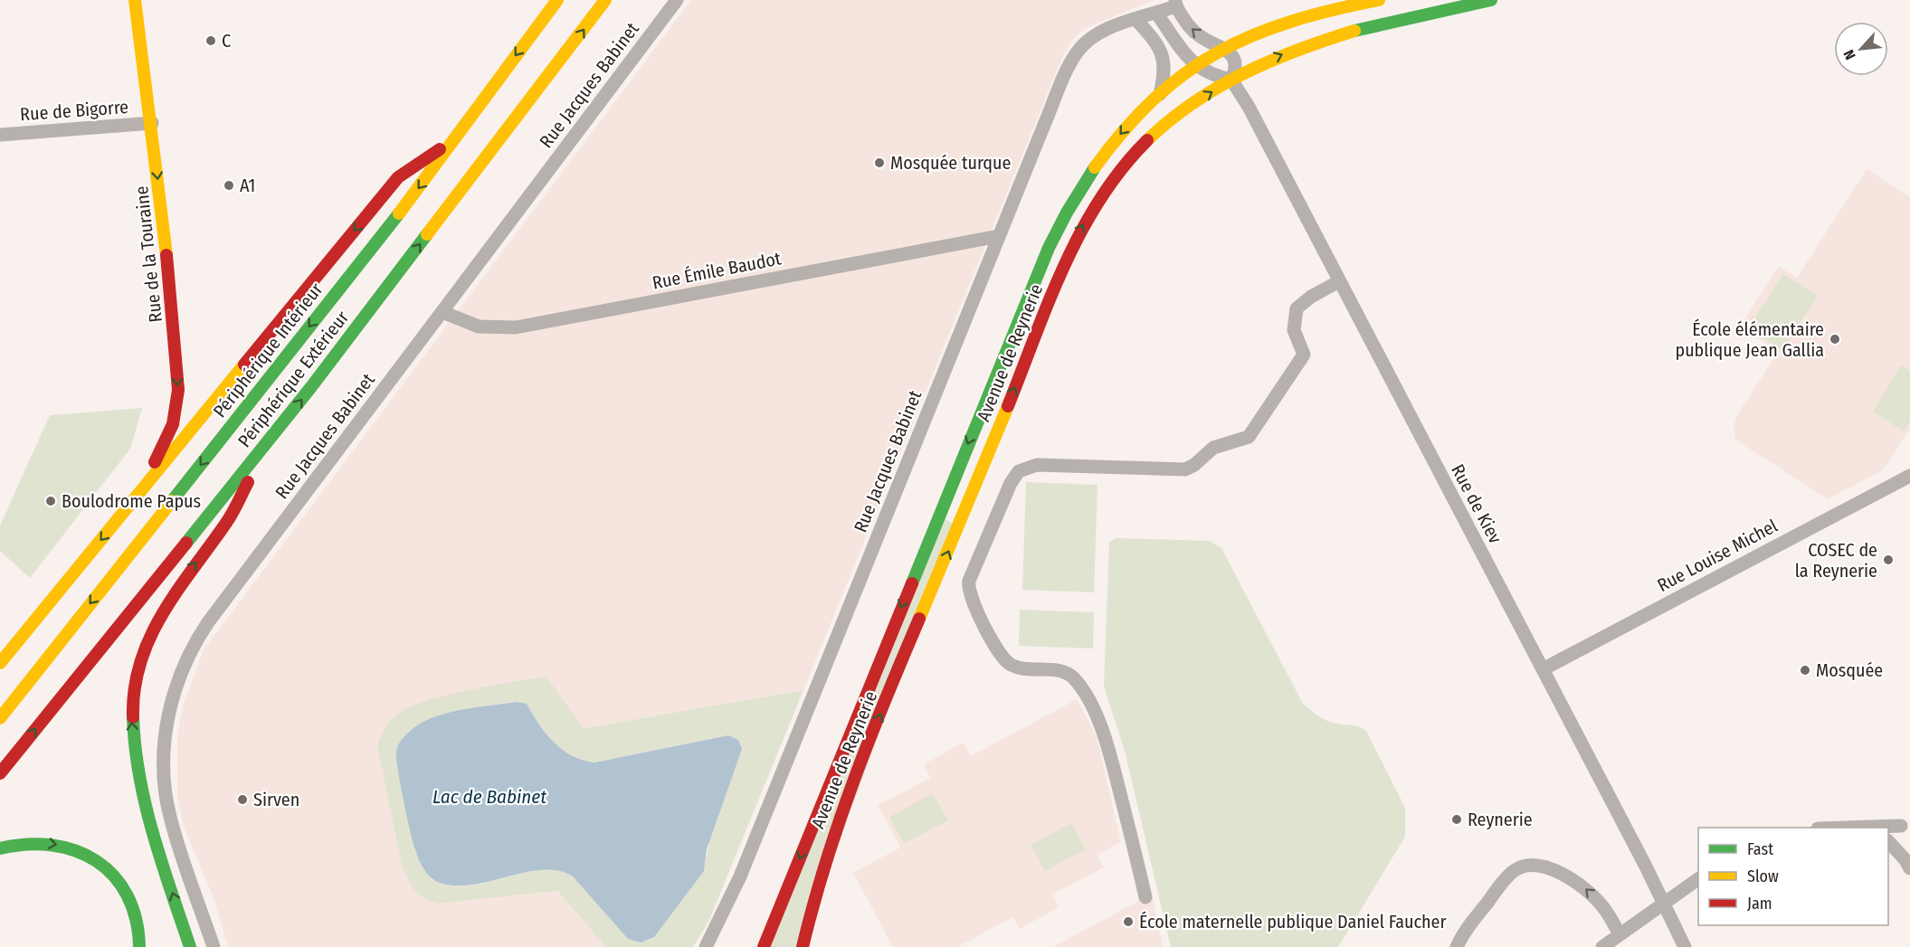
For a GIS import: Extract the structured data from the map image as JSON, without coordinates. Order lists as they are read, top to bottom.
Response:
{
  "streets": {
    "main road": [
      "Rue de la Touraine",
      "Périphérique Intérieur",
      "Avenue de Reynerie",
      "Périphérique Extérieur"
    ],
    "street": [
      "Rue Jacques Babinet",
      "Rue de Bigorre",
      "Rue Émile Baudot",
      "Rue de Kiev",
      "Rue Louise Michel"
    ]
  },
  "crossings": [
    ["Rue Jacques Babinet", "Rue Émile Baudot"],
    ["Rue Jacques Babinet", "Avenue de Reynerie"],
    ["Rue de Bigorre", "Rue de la Touraine"],
    ["Avenue de Reynerie", "Rue de Kiev"],
    ["Rue de Kiev", "Rue Louise Michel"]
  ],
  "one_way": ["Rue de la Touraine"],
  "water": ["Lac de Babinet"],
  "places": [
    "C",
    "Mosquée turque",
    "A1",
    "École élémentaire publique Jean Gallia",
    "Boulodrome Papus",
    "COSEC de la Reynerie",
    "Mosquée",
    "Sirven",
    "Reynerie",
    "École maternelle publique Daniel Faucher"
  ],
  "legend": ["Fast", "Slow", "Jam"],
  "north": "bottom left"
}
